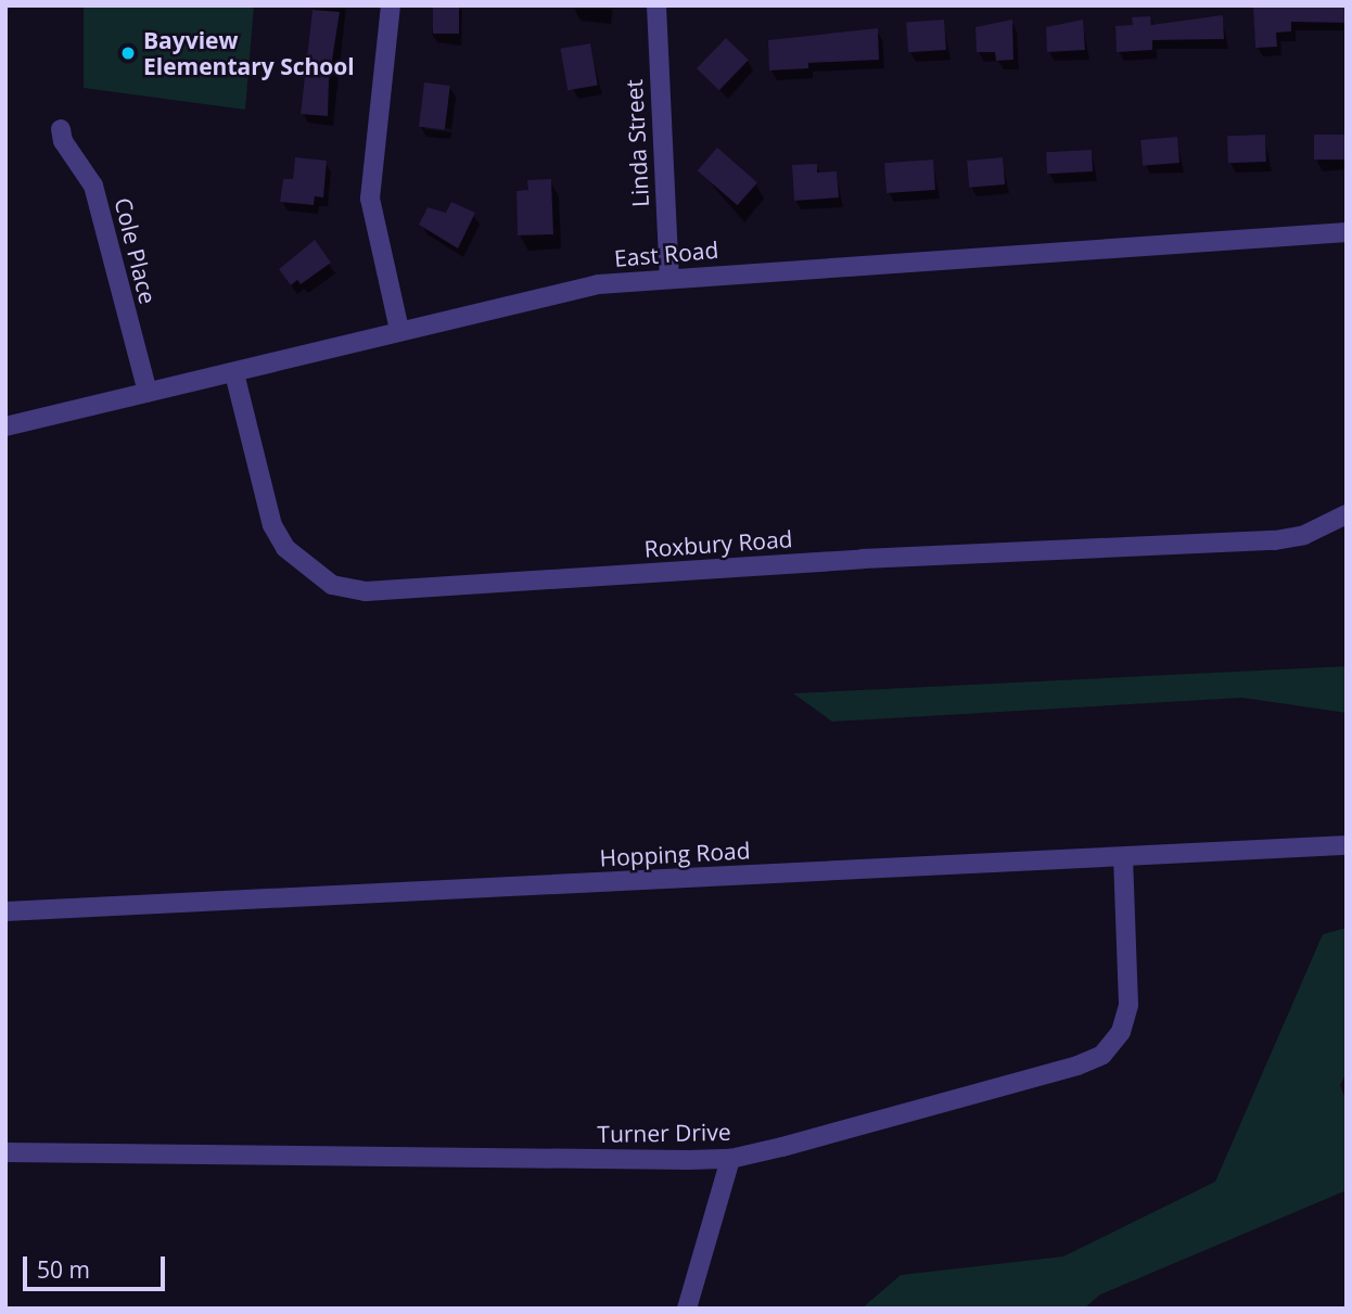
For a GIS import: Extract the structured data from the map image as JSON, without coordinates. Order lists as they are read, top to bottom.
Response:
{
  "streets": {
    "street": [
      "Linda Street",
      "Cole Place",
      "East Road",
      "Roxbury Road",
      "Hopping Road",
      "Turner Drive"
    ]
  },
  "crossings": [
    ["Linda Street", "East Road"],
    ["Cole Place", "East Road"],
    ["East Road", "Roxbury Road"],
    ["Hopping Road", "Turner Drive"]
  ],
  "places": ["Bayview Elementary School"],
  "scale_bar": "50 m"
}
